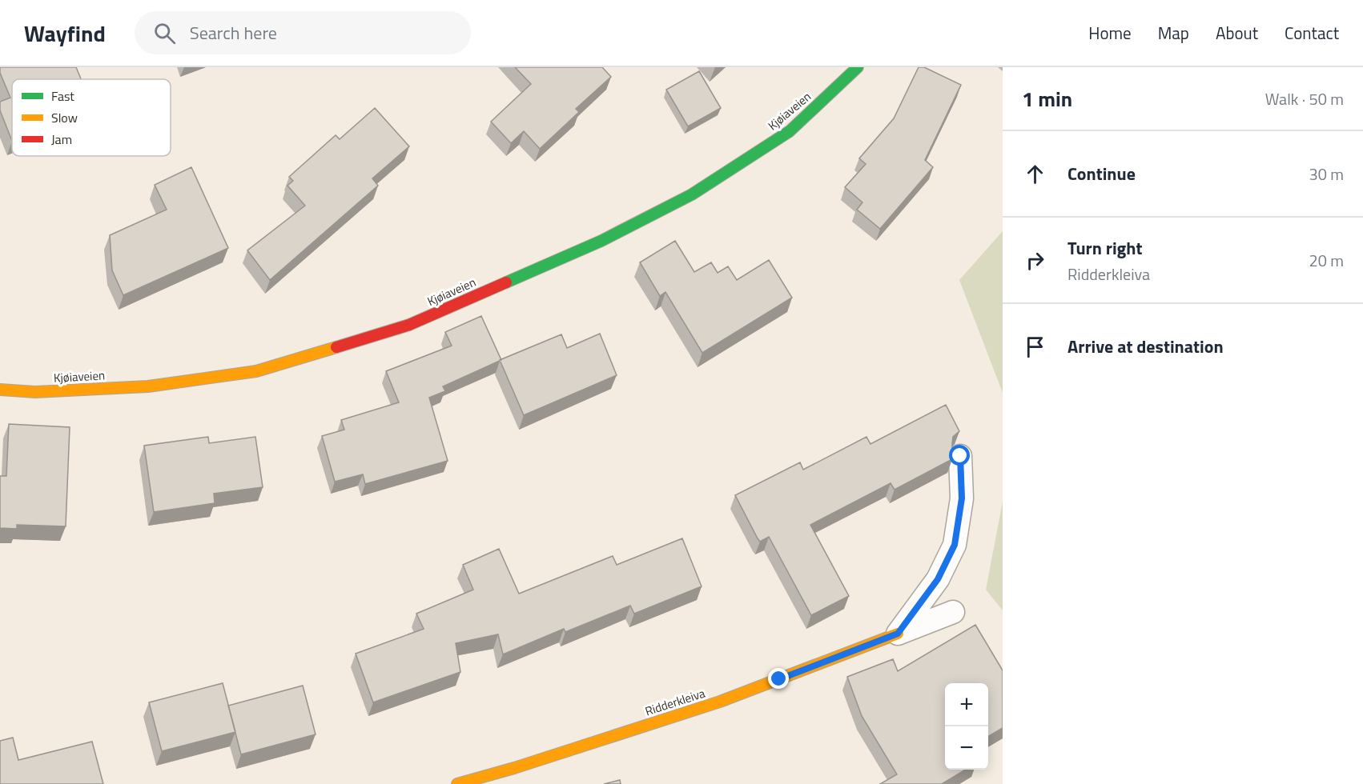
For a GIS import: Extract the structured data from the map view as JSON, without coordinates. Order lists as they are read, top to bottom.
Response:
{
  "streets": {
    "street": ["Kjøiaveien", "Ridderkleiva"]
  },
  "legend": ["Fast", "Slow", "Jam"],
  "page": {
    "header": "Wayfind",
    "search": "Search here",
    "nav": [
      "Home",
      "Map",
      "About",
      "Contact"
    ],
    "heading": ["1 min", "Walk · 50 m"],
    "list": [
      ["Continue", "30 m"],
      ["Turn right", "Ridderkleiva", "20 m"],
      "Arrive at destination"
    ],
    "map_buttons": ["+", "−"]
  }
}
